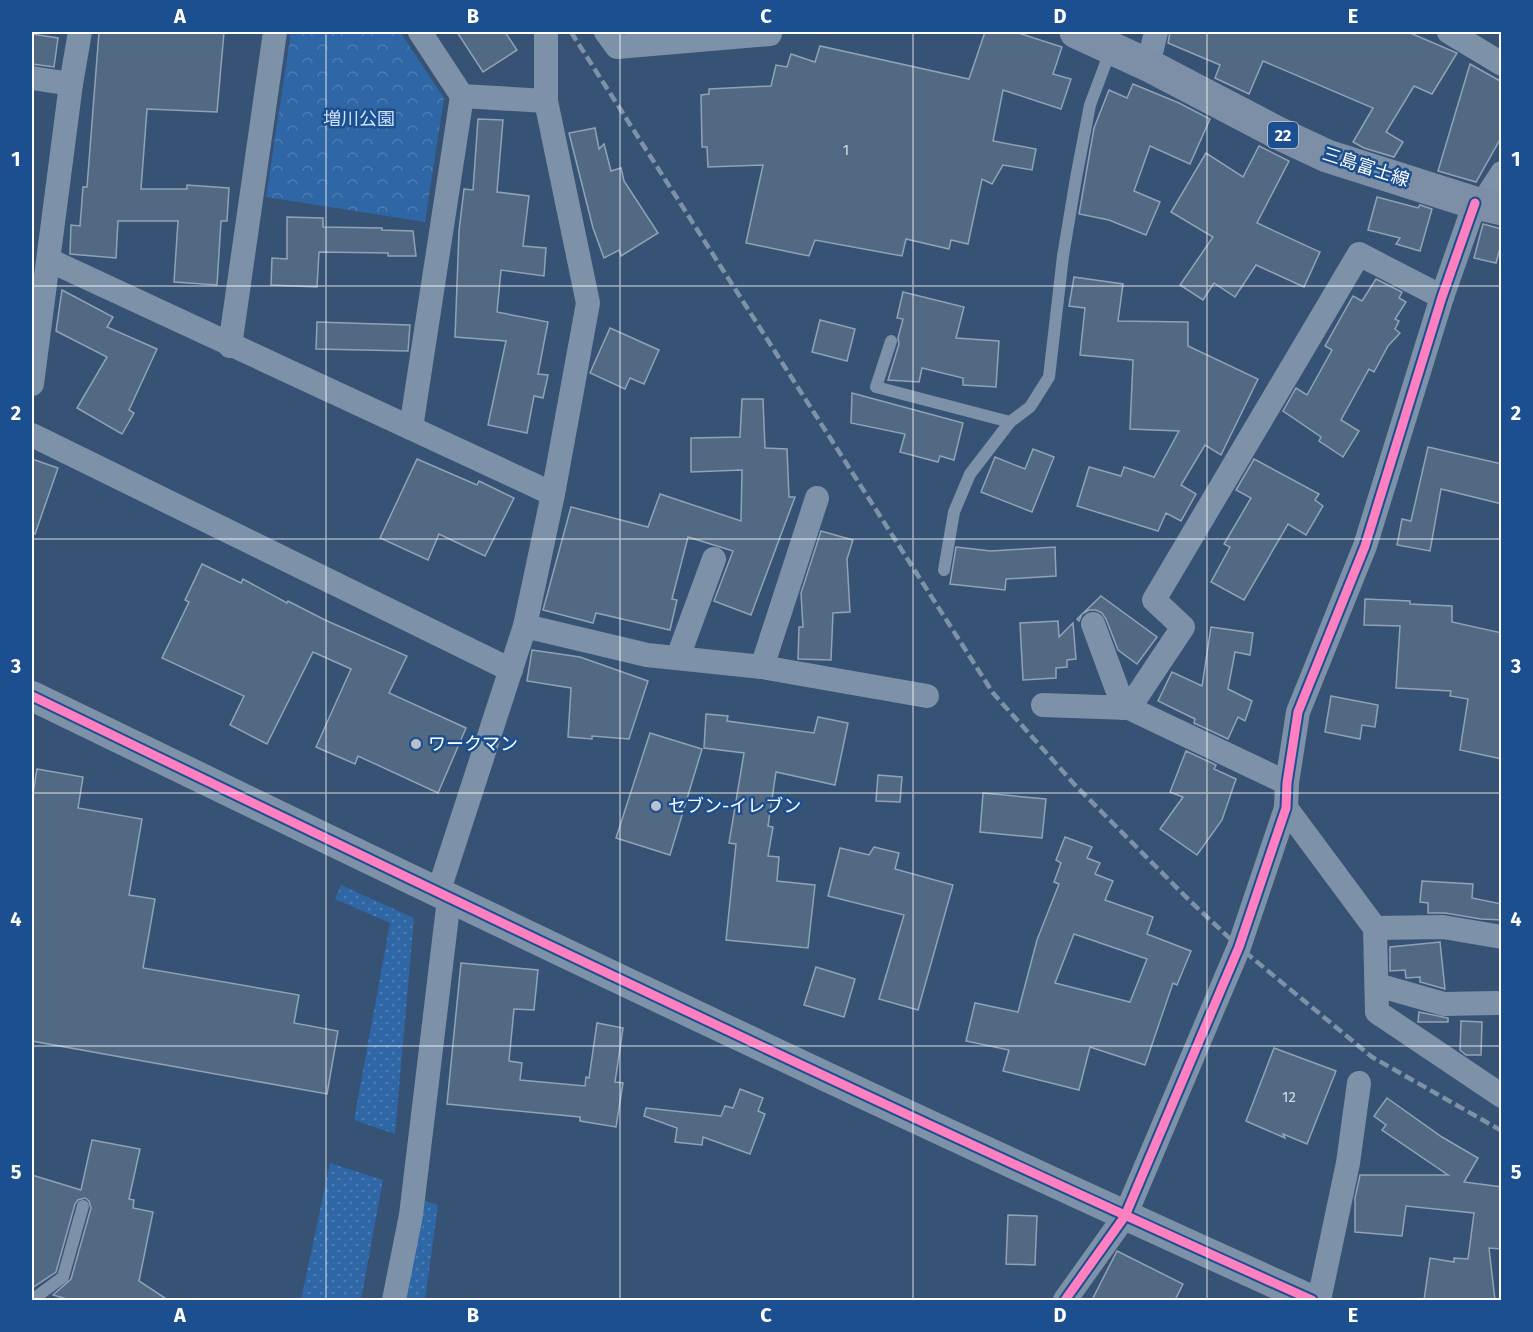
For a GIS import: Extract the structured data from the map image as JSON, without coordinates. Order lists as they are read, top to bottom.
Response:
{
  "streets": {
    "main road": ["22", "三島富士線"]
  },
  "parks": ["増川公園"],
  "places": ["ワークマン", "セブン-イレブン"],
  "house_numbers": ["1", "12"],
  "grid": {
    "columns": [
      "A",
      "B",
      "C",
      "D",
      "E"
    ],
    "rows": [
      "1",
      "2",
      "3",
      "4",
      "5"
    ]
  }
}
